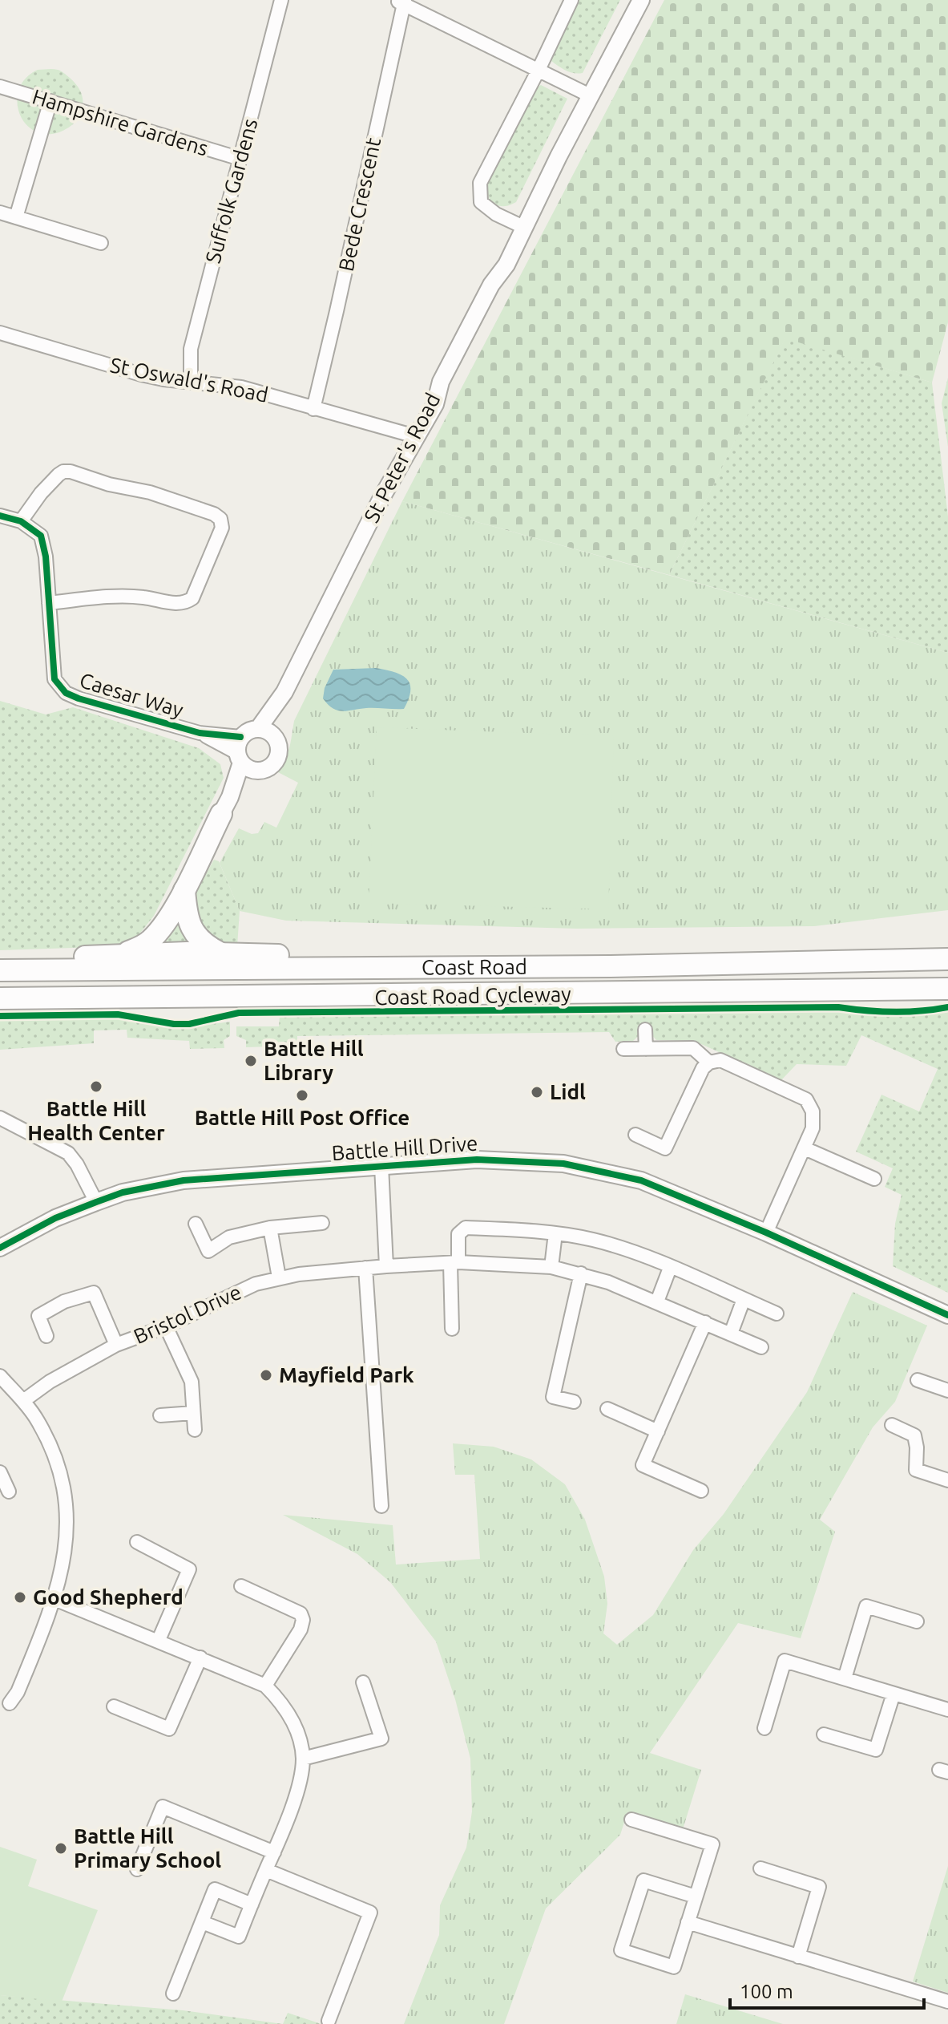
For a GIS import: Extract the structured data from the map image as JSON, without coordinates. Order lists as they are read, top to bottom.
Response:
{
  "streets": {
    "highway": ["Coast Road"],
    "street": [
      "Hampshire Gardens",
      "Suffolk Gardens",
      "Bede Crescent",
      "St Oswald's Road",
      "St Peter's Road",
      "Caesar Way",
      "Battle Hill Drive",
      "Bristol Drive"
    ],
    "cycle path": ["Coast Road Cycleway"]
  },
  "crossings": [
    ["Hampshire Gardens", "Suffolk Gardens"],
    ["Suffolk Gardens", "St Oswald's Road"],
    ["Bede Crescent", "St Oswald's Road"],
    ["St Oswald's Road", "St Peter's Road"],
    ["St Peter's Road", "Caesar Way"]
  ],
  "places": [
    "Battle Hill Library",
    "Battle Hill Health Center",
    "Lidl",
    "Battle Hill Post Office",
    "Mayfield Park",
    "Good Shepherd",
    "Battle Hill Primary School"
  ],
  "scale_bar": "100 m"
}
